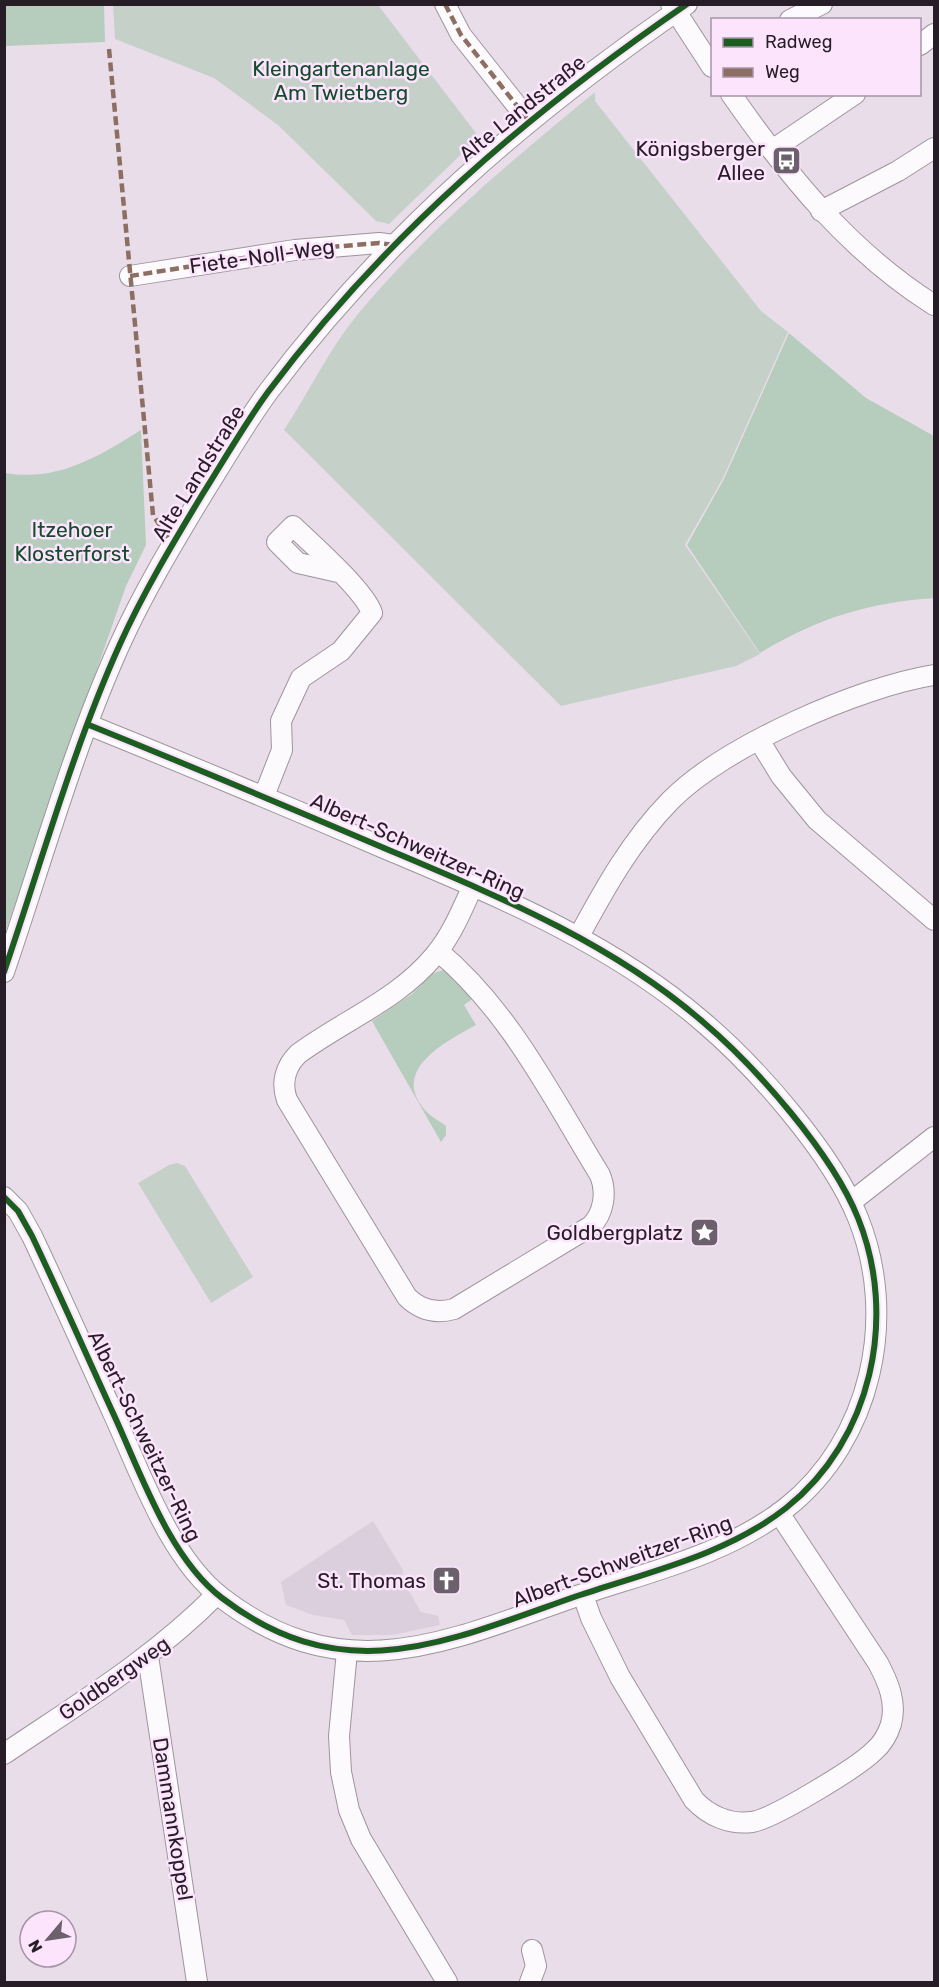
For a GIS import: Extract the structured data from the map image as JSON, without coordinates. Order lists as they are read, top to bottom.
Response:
{
  "streets": {
    "street": [
      "Alte Landstraße",
      "Fiete-Noll-Weg",
      "Albert-Schweitzer-Ring",
      "Goldbergweg",
      "Dammannkoppel"
    ]
  },
  "crossings": [
    ["Alte Landstraße", "Fiete-Noll-Weg"],
    ["Alte Landstraße", "Albert-Schweitzer-Ring"],
    ["Albert-Schweitzer-Ring", "Goldbergweg"],
    ["Goldbergweg", "Dammannkoppel"]
  ],
  "parks": ["Kleingartenanlage Am Twietberg", "Itzehoer Klosterforst"],
  "places": {
    "bus stop": ["Königsberger Allee"],
    "place": ["Goldbergplatz"],
    "church": ["St. Thomas"]
  },
  "legend": ["Radweg", "Weg"],
  "north": "bottom left"
}
